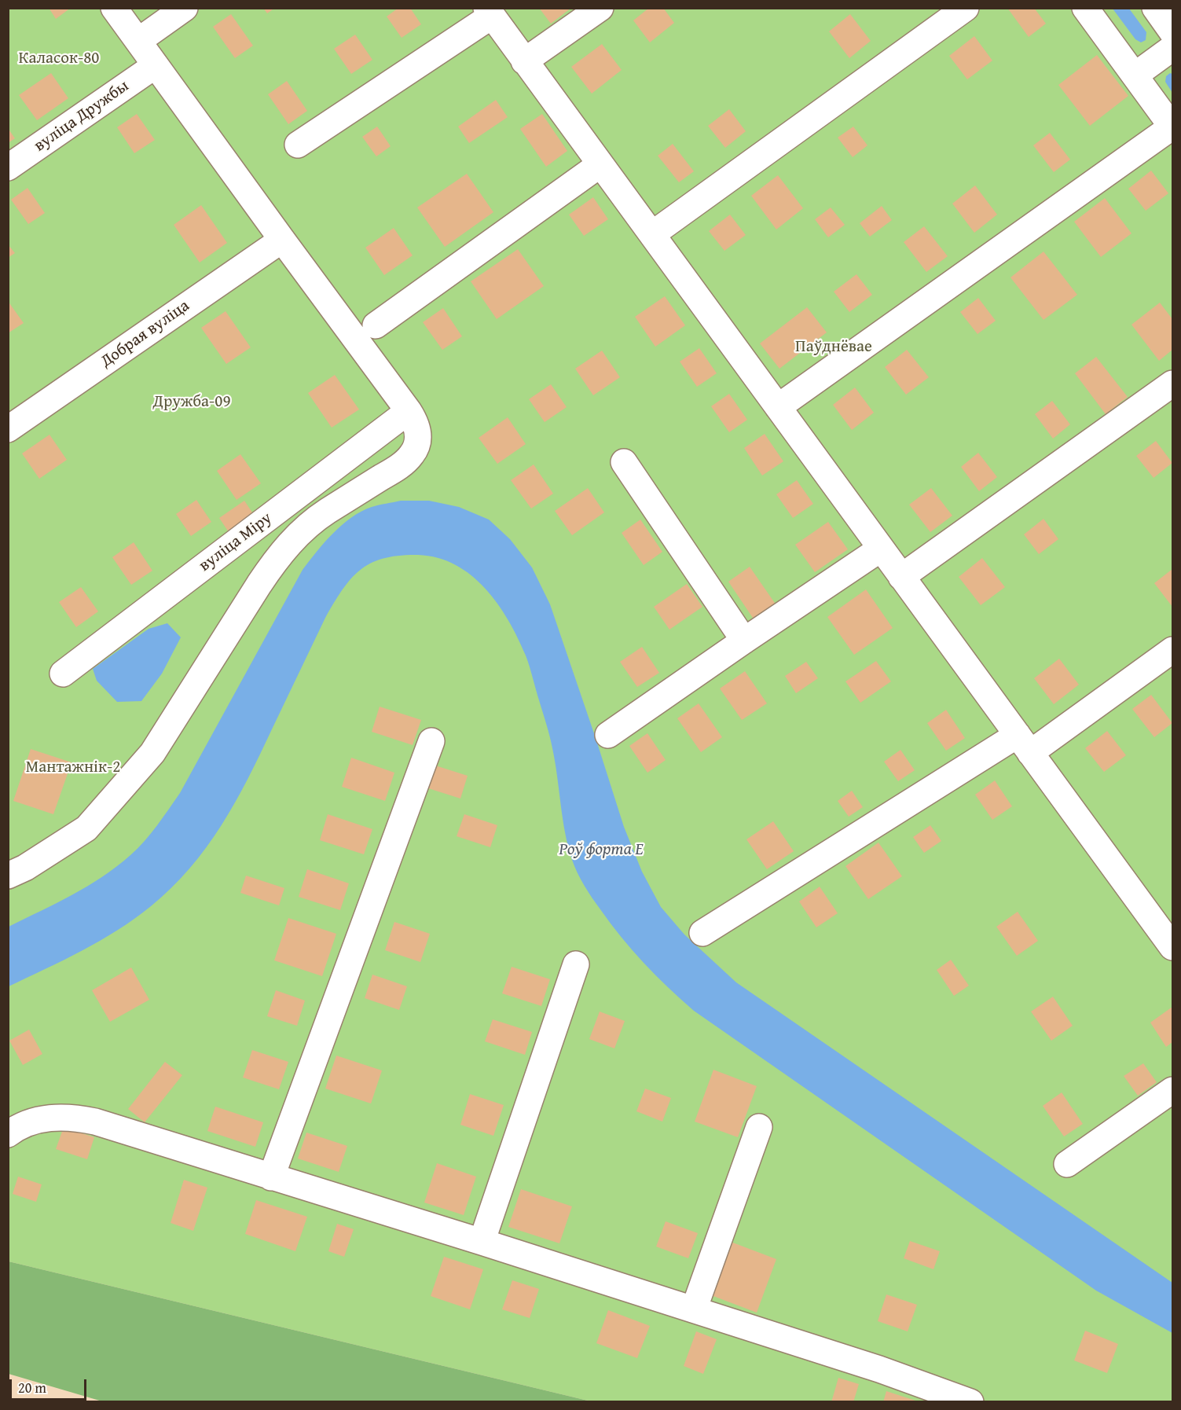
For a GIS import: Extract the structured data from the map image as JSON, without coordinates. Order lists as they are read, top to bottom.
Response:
{
  "streets": {
    "lane": ["вуліца Дружбы", "Добрая вуліца", "вуліца Міру"]
  },
  "water": ["Роў форта Е"],
  "parks": [
    "Каласок-80",
    "Паўднёвае",
    "Дружба-09",
    "Мантажнік-2"
  ],
  "scale_bar": "20 m"
}
